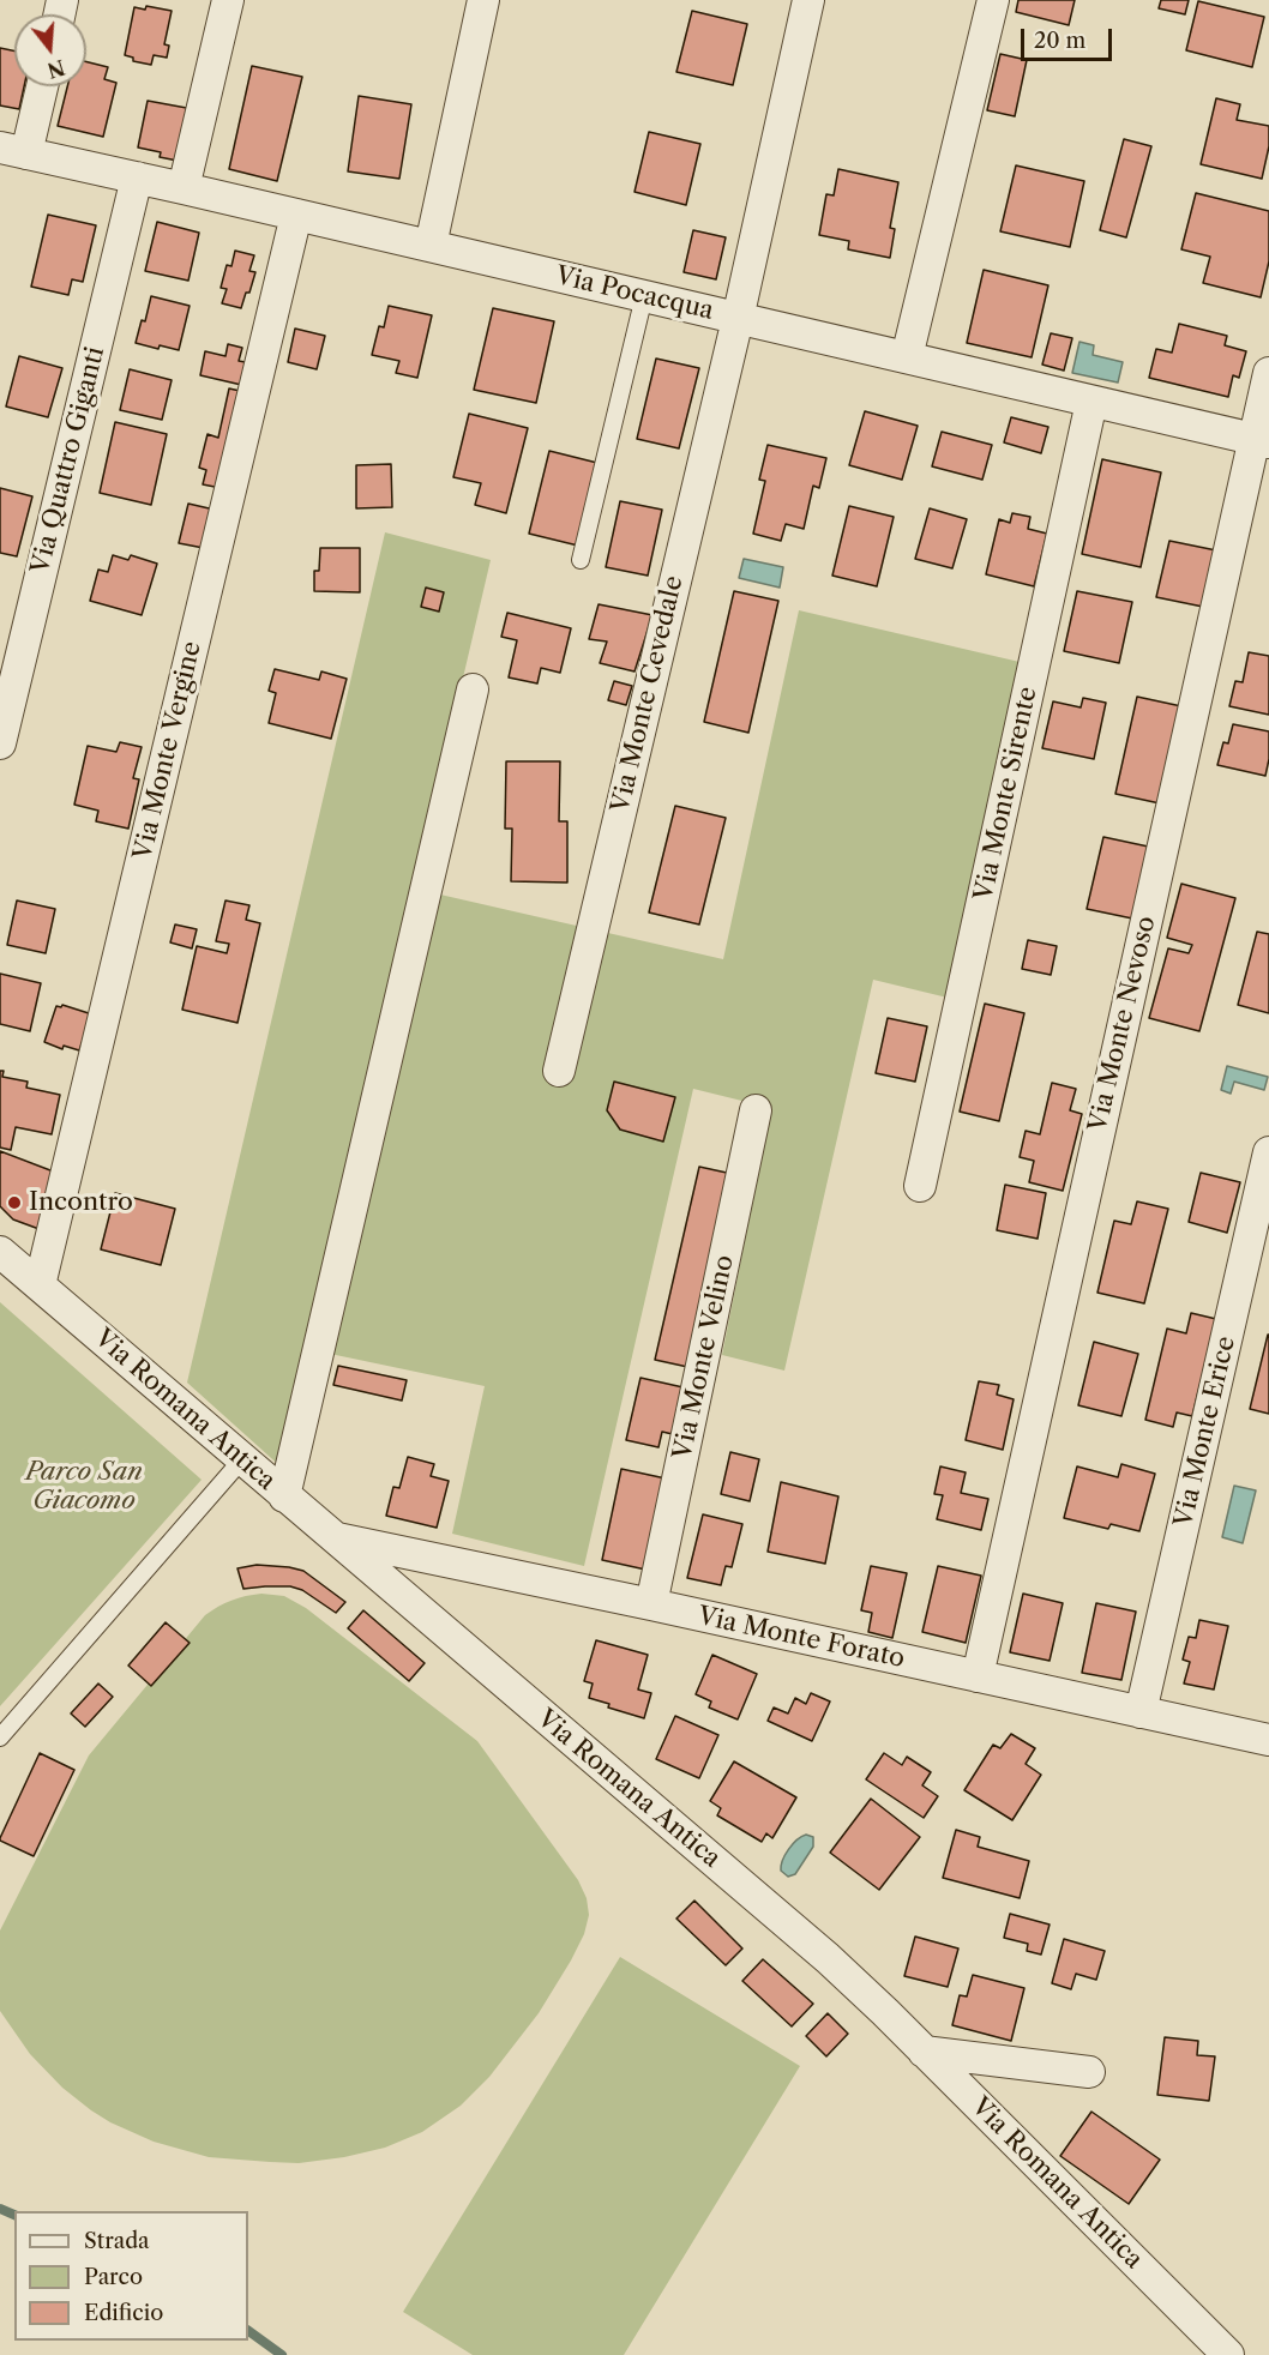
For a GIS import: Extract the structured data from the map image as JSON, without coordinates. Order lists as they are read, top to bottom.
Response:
{
  "streets": {
    "street": [
      "Via Pocacqua",
      "Via Quattro Giganti",
      "Via Monte Cevedale",
      "Via Monte Vergine",
      "Via Monte Sirente",
      "Via Monte Nevoso",
      "Via Monte Velino",
      "Via Romana Antica",
      "Via Monte Erice",
      "Via Monte Forato"
    ]
  },
  "crossings": [
    ["Via Pocacqua", "Via Quattro Giganti"],
    ["Via Pocacqua", "Via Monte Cevedale"],
    ["Via Pocacqua", "Via Monte Vergine"],
    ["Via Pocacqua", "Via Monte Sirente"],
    ["Via Pocacqua", "Via Monte Nevoso"],
    ["Via Monte Vergine", "Via Romana Antica"],
    ["Via Monte Nevoso", "Via Monte Forato"],
    ["Via Monte Velino", "Via Monte Forato"],
    ["Via Romana Antica", "Via Monte Forato"],
    ["Via Monte Erice", "Via Monte Forato"]
  ],
  "parks": ["Parco San Giacomo"],
  "places": ["Incontro"],
  "legend": ["Strada", "Parco", "Edificio"],
  "scale_bar": "20 m",
  "north": "bottom"
}
